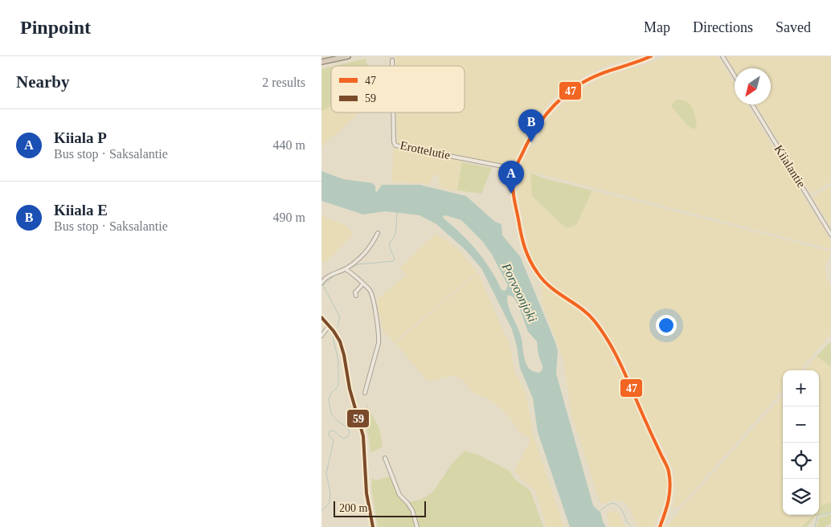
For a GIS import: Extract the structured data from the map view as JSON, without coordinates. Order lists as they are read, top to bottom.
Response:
{
  "streets": {
    "street": ["Erottelutie", "Kiialantie"]
  },
  "water": ["Porvoonjoki"],
  "lines": ["transit line 47", "transit line 59"],
  "legend": ["47", "59"],
  "scale_bar": "200 m",
  "north": "bottom left",
  "page": {
    "header": "Pinpoint",
    "nav": ["Map", "Directions", "Saved"],
    "heading": ["Nearby", "2 results"],
    "list": [
      {
        "mark": "A",
        "name": "Kiiala P",
        "note": "Bus stop · Saksalantie",
        "value": "440 m"
      },
      {
        "mark": "B",
        "name": "Kiiala E",
        "note": "Bus stop · Saksalantie",
        "value": "490 m"
      }
    ],
    "pins": ["B", "A"],
    "map_buttons": ["+", "−"],
    "scale": "200 m"
  }
}
